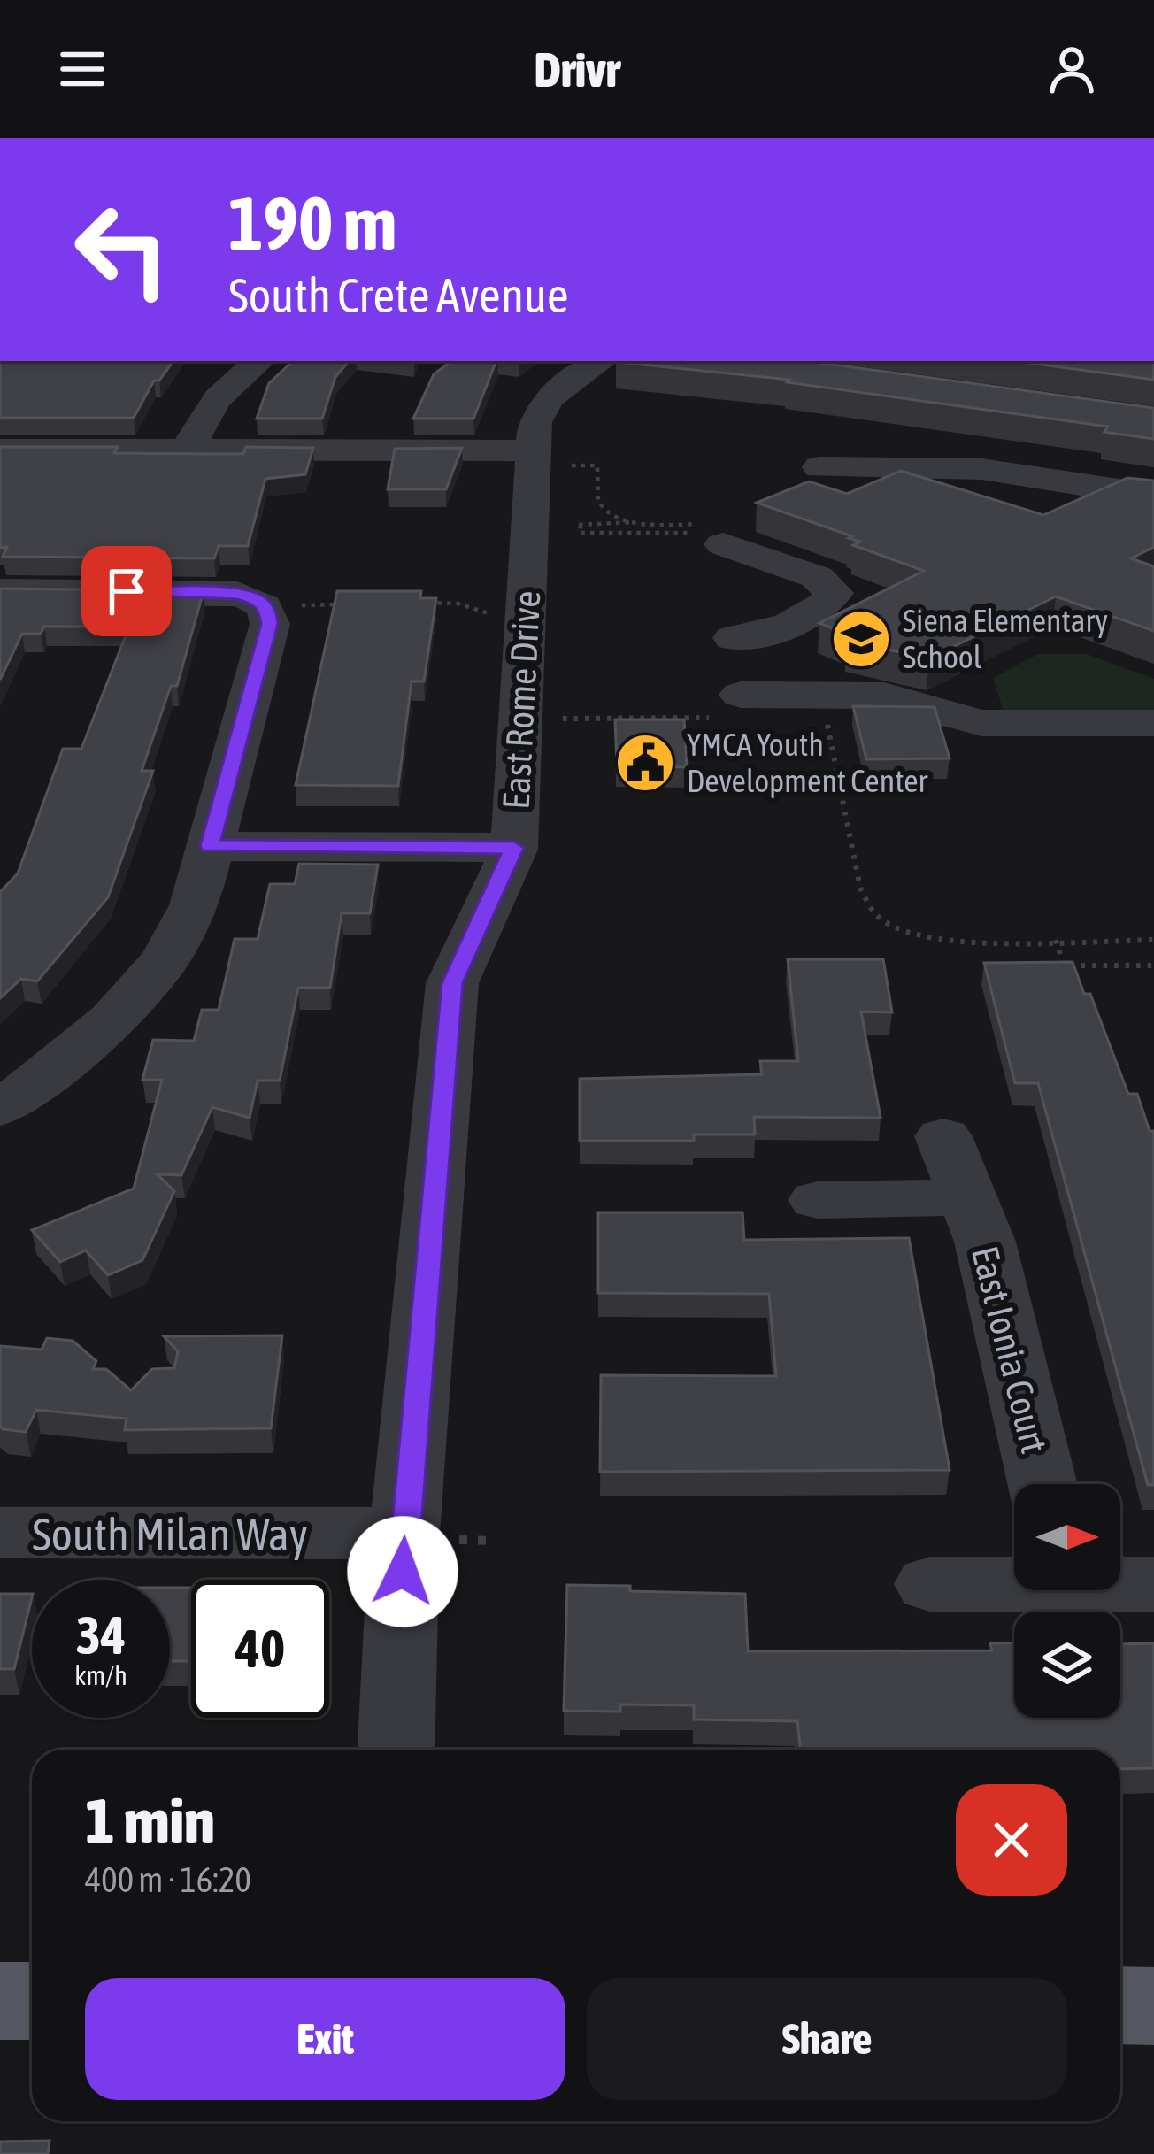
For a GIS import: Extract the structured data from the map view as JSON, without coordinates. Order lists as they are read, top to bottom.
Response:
{
  "streets": {
    "street": ["East Rome Drive", "East Ionia Court", "South Milan Way"]
  },
  "crossings": [
    ["East Rome Drive", "South Milan Way"]
  ],
  "places": {
    "school or university": ["Siena Elementary School"],
    "public building": ["YMCA Youth Development Center"]
  },
  "north": "right",
  "page": {
    "header": "Drivr",
    "turn": ["190 m", "South Crete Avenue"],
    "speed": "34 km/h",
    "limit": "40",
    "heading": ["1 min", "400 m · 16:20"],
    "buttons": ["Exit", "Share"]
  }
}
